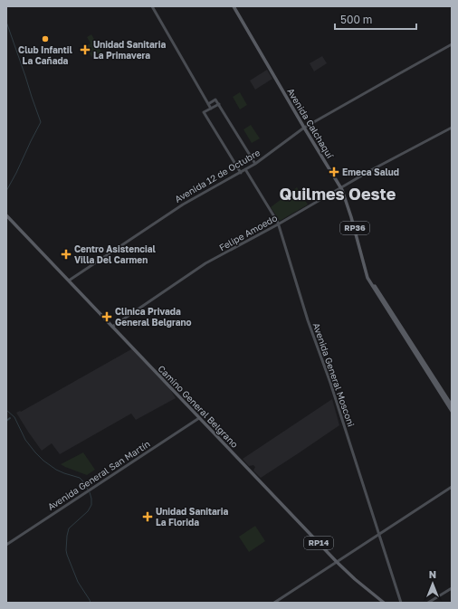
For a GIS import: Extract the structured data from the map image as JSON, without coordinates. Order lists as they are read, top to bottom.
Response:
{
  "streets": {
    "main road": [
      "Avenida Calchaquí",
      "Avenida 12 de Octubre",
      "RP36",
      "Felipe Amoedo",
      "Avenida General Mosconi",
      "Camino General Belgrano",
      "Avenida General San Martín",
      "RP14"
    ]
  },
  "crossings": [
    ["Avenida Calchaquí", "Avenida 12 de Octubre"],
    ["Avenida Calchaquí", "Felipe Amoedo"],
    ["Avenida 12 de Octubre", "Avenida General Mosconi"],
    ["Avenida 12 de Octubre", "Camino General Belgrano"],
    ["Felipe Amoedo", "Avenida General Mosconi"],
    ["Felipe Amoedo", "Camino General Belgrano"],
    ["Camino General Belgrano", "Avenida General San Martín"]
  ],
  "districts": ["Quilmes Oeste"],
  "places": {
    "other": ["Club Infantil La Cañada"],
    "health": [
      "Unidad Sanitaria La Primavera",
      "Emeca Salud",
      "Centro Asistencial Villa Del Carmen",
      "Clinica Privada General Belgrano",
      "Unidad Sanitaria La Florida"
    ]
  },
  "scale_bar": "500 m",
  "north": "top"
}
